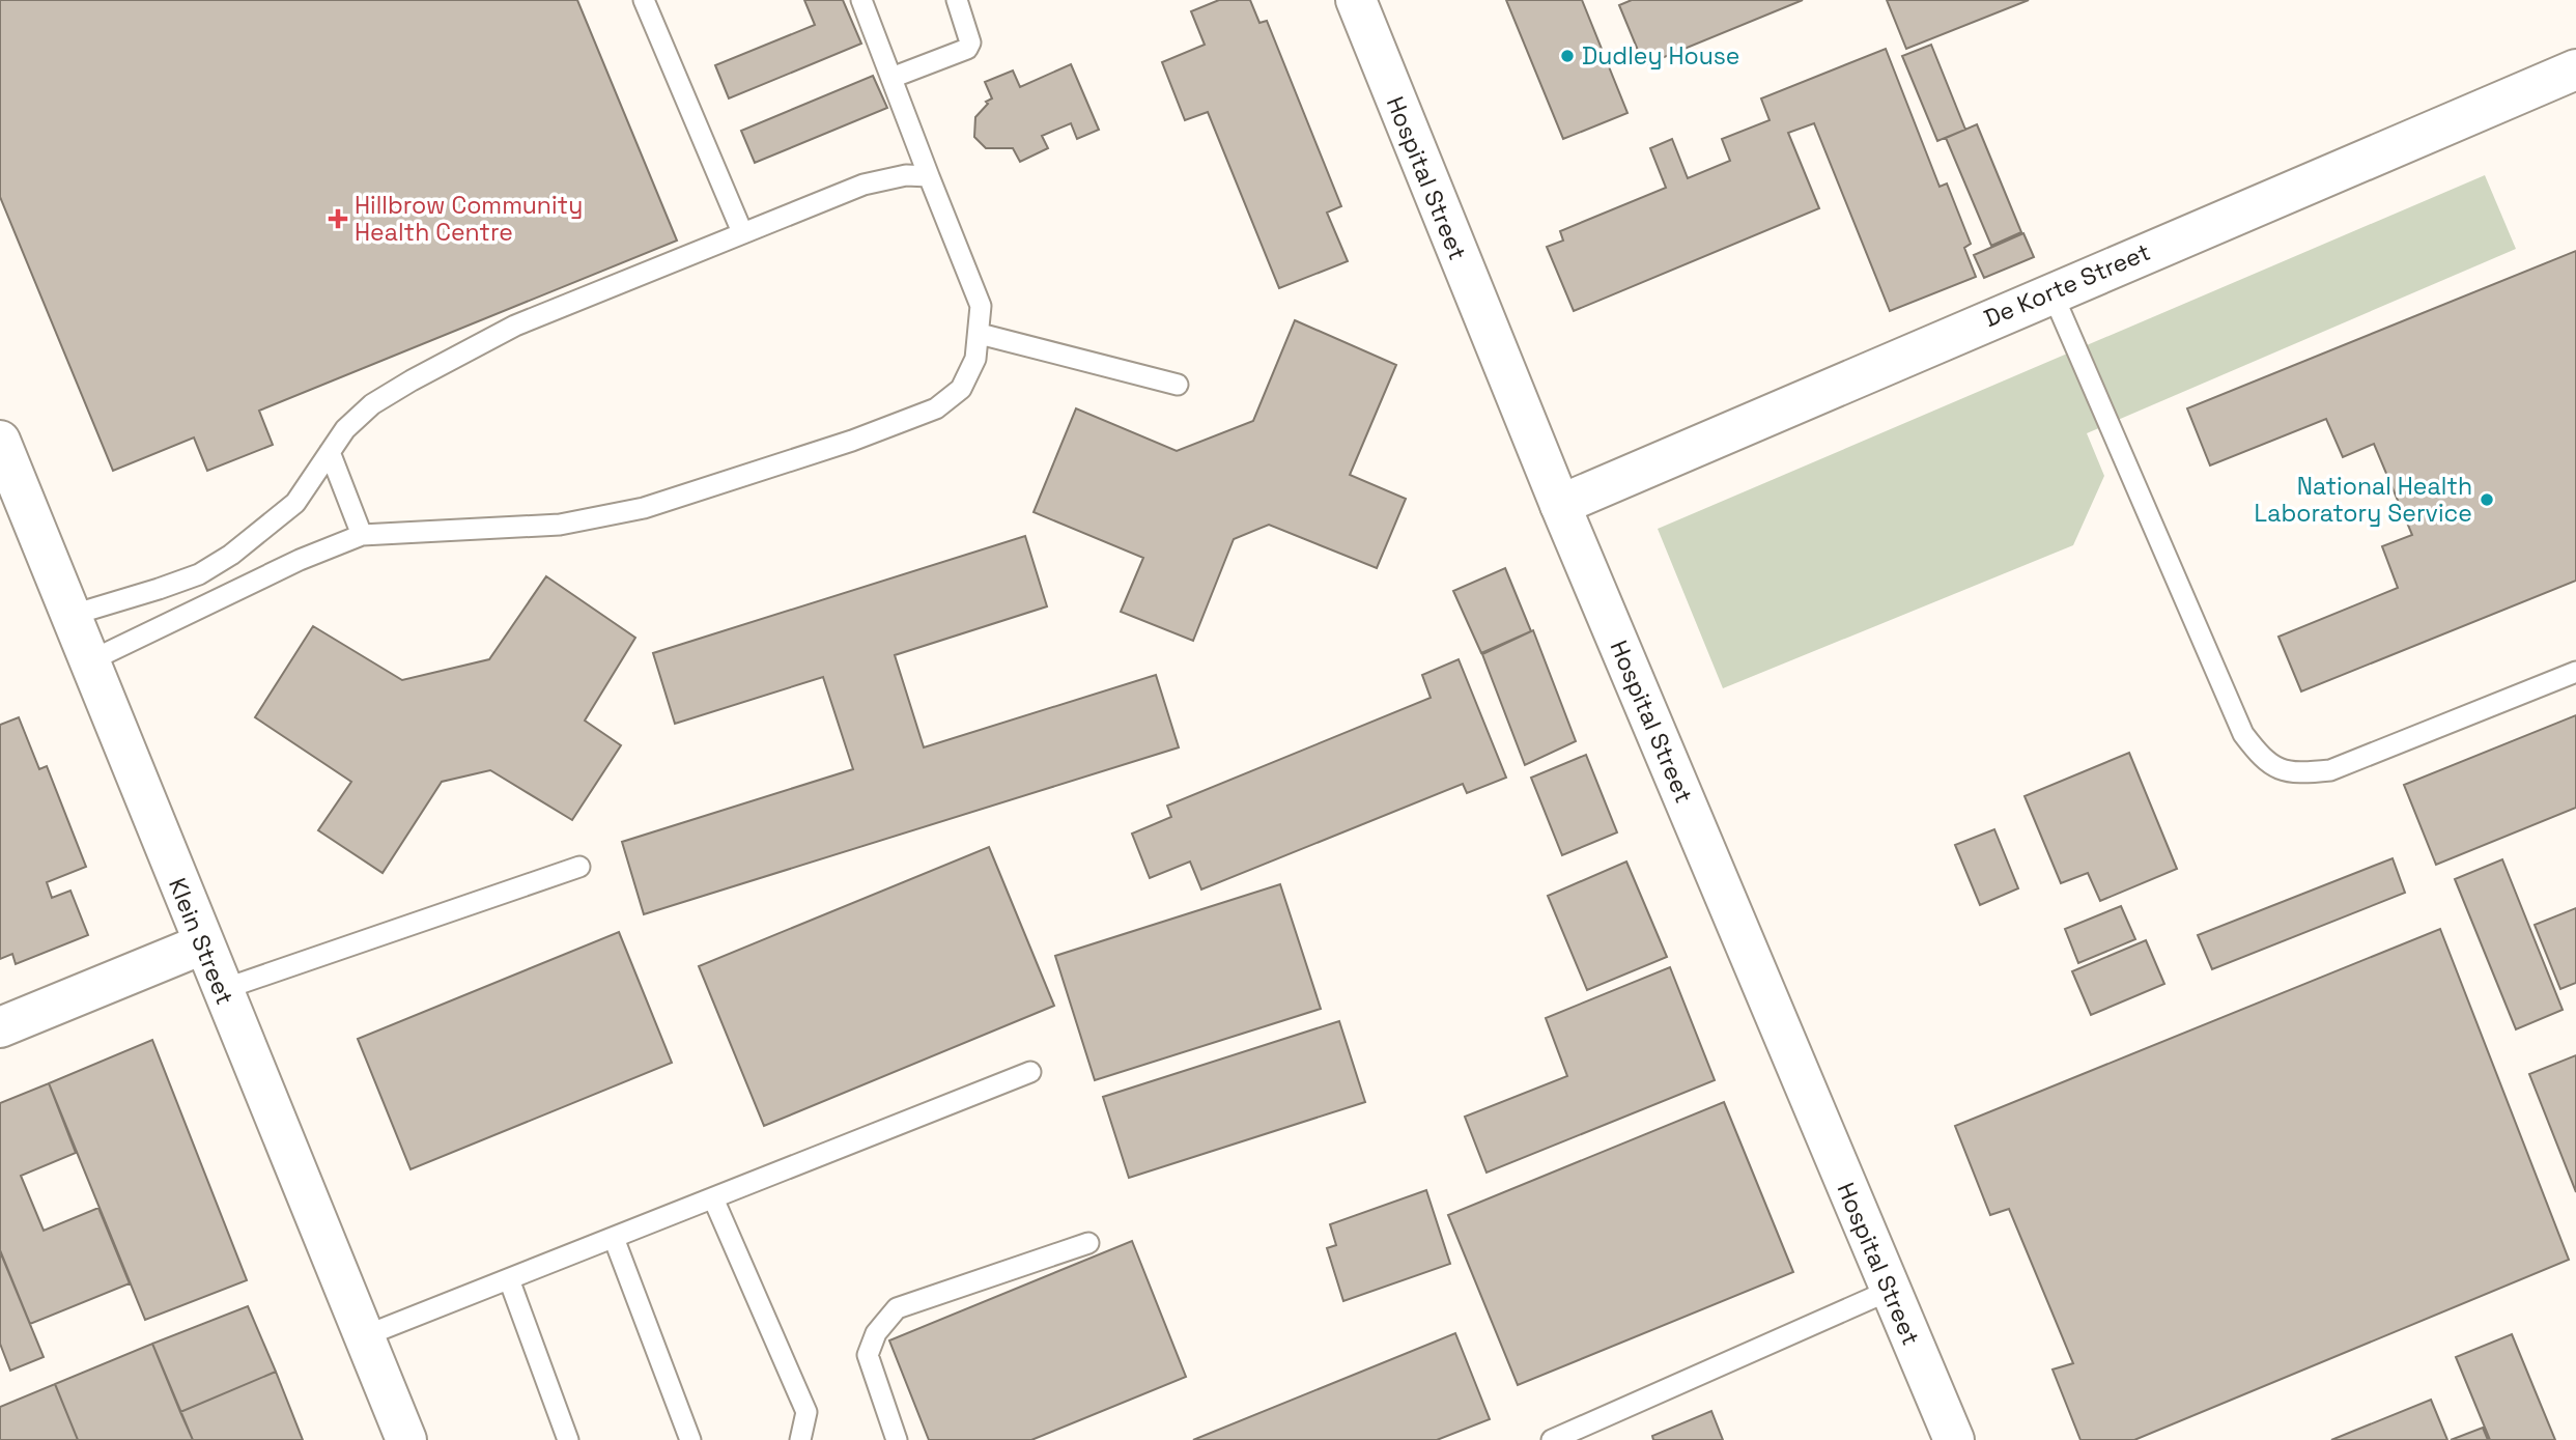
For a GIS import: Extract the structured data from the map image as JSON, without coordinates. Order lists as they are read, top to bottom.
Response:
{
  "streets": {
    "street": ["Hospital Street", "De Korte Street", "Klein Street"]
  },
  "crossings": [
    ["Hospital Street", "De Korte Street"]
  ],
  "places": {
    "other": ["Dudley House", "National Health Laboratory Service"],
    "health": ["Hillbrow Community Health Centre"]
  }
}
